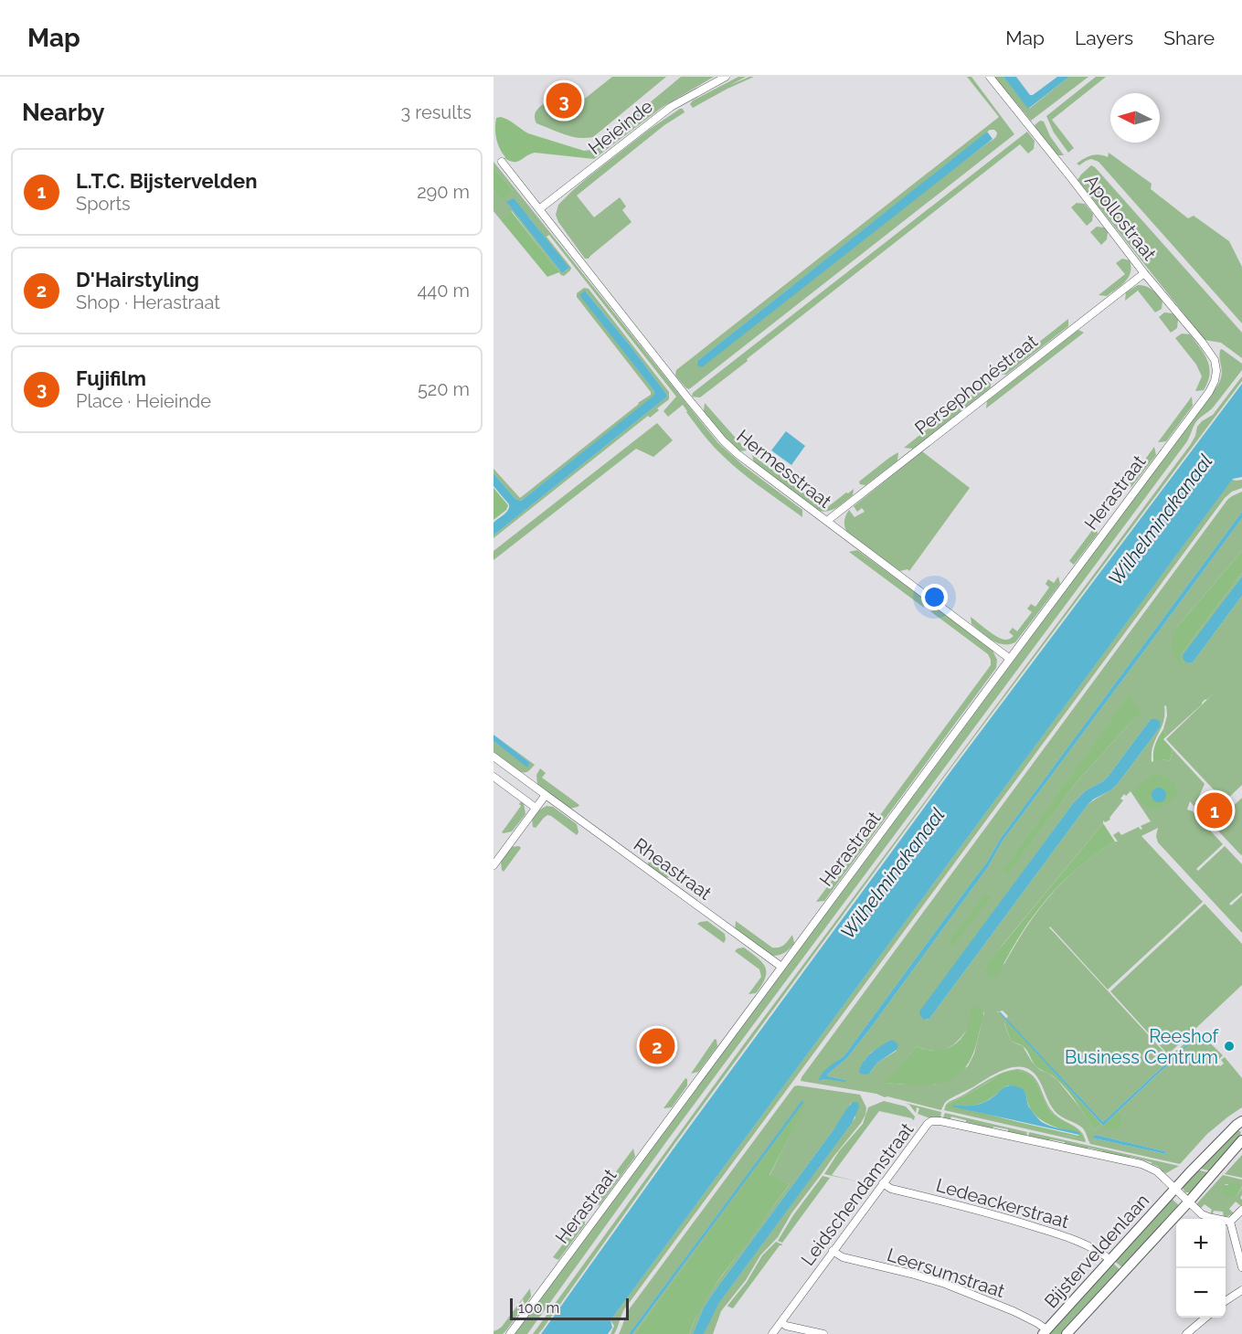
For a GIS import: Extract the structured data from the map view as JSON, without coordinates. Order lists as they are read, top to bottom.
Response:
{
  "streets": {
    "street": [
      "Heieinde",
      "Apollostraat",
      "Persephonéstraat",
      "Hermesstraat",
      "Herastraat",
      "Rheastraat",
      "Leidschendamstraat",
      "Ledeackerstraat",
      "Bijsterveldenlaan",
      "Leersumstraat"
    ]
  },
  "crossings": [
    ["Heieinde", "Hermesstraat"],
    ["Apollostraat", "Persephonéstraat"],
    ["Apollostraat", "Herastraat"],
    ["Persephonéstraat", "Hermesstraat"],
    ["Hermesstraat", "Herastraat"],
    ["Herastraat", "Rheastraat"],
    ["Leidschendamstraat", "Ledeackerstraat"],
    ["Leidschendamstraat", "Bijsterveldenlaan"],
    ["Leidschendamstraat", "Leersumstraat"],
    ["Ledeackerstraat", "Bijsterveldenlaan"],
    ["Bijsterveldenlaan", "Leersumstraat"]
  ],
  "water": ["Wilhelminakanaal"],
  "places": ["Reeshof Business Centrum"],
  "scale_bar": "100 m",
  "north": "left",
  "page": {
    "header": "Map",
    "nav": ["Map", "Layers", "Share"],
    "heading": ["Nearby", "3 results"],
    "pins": ["3", "1", "2"],
    "list": [
      {
        "mark": "1",
        "name": "L.T.C. Bijstervelden",
        "note": "Sports",
        "value": "290 m"
      },
      {
        "mark": "2",
        "name": "D'Hairstyling",
        "note": "Shop · Herastraat",
        "value": "440 m"
      },
      {
        "mark": "3",
        "name": "Fujifilm",
        "note": "Place · Heieinde",
        "value": "520 m"
      }
    ],
    "map_buttons": ["+", "−"],
    "scale": "100 m"
  }
}
